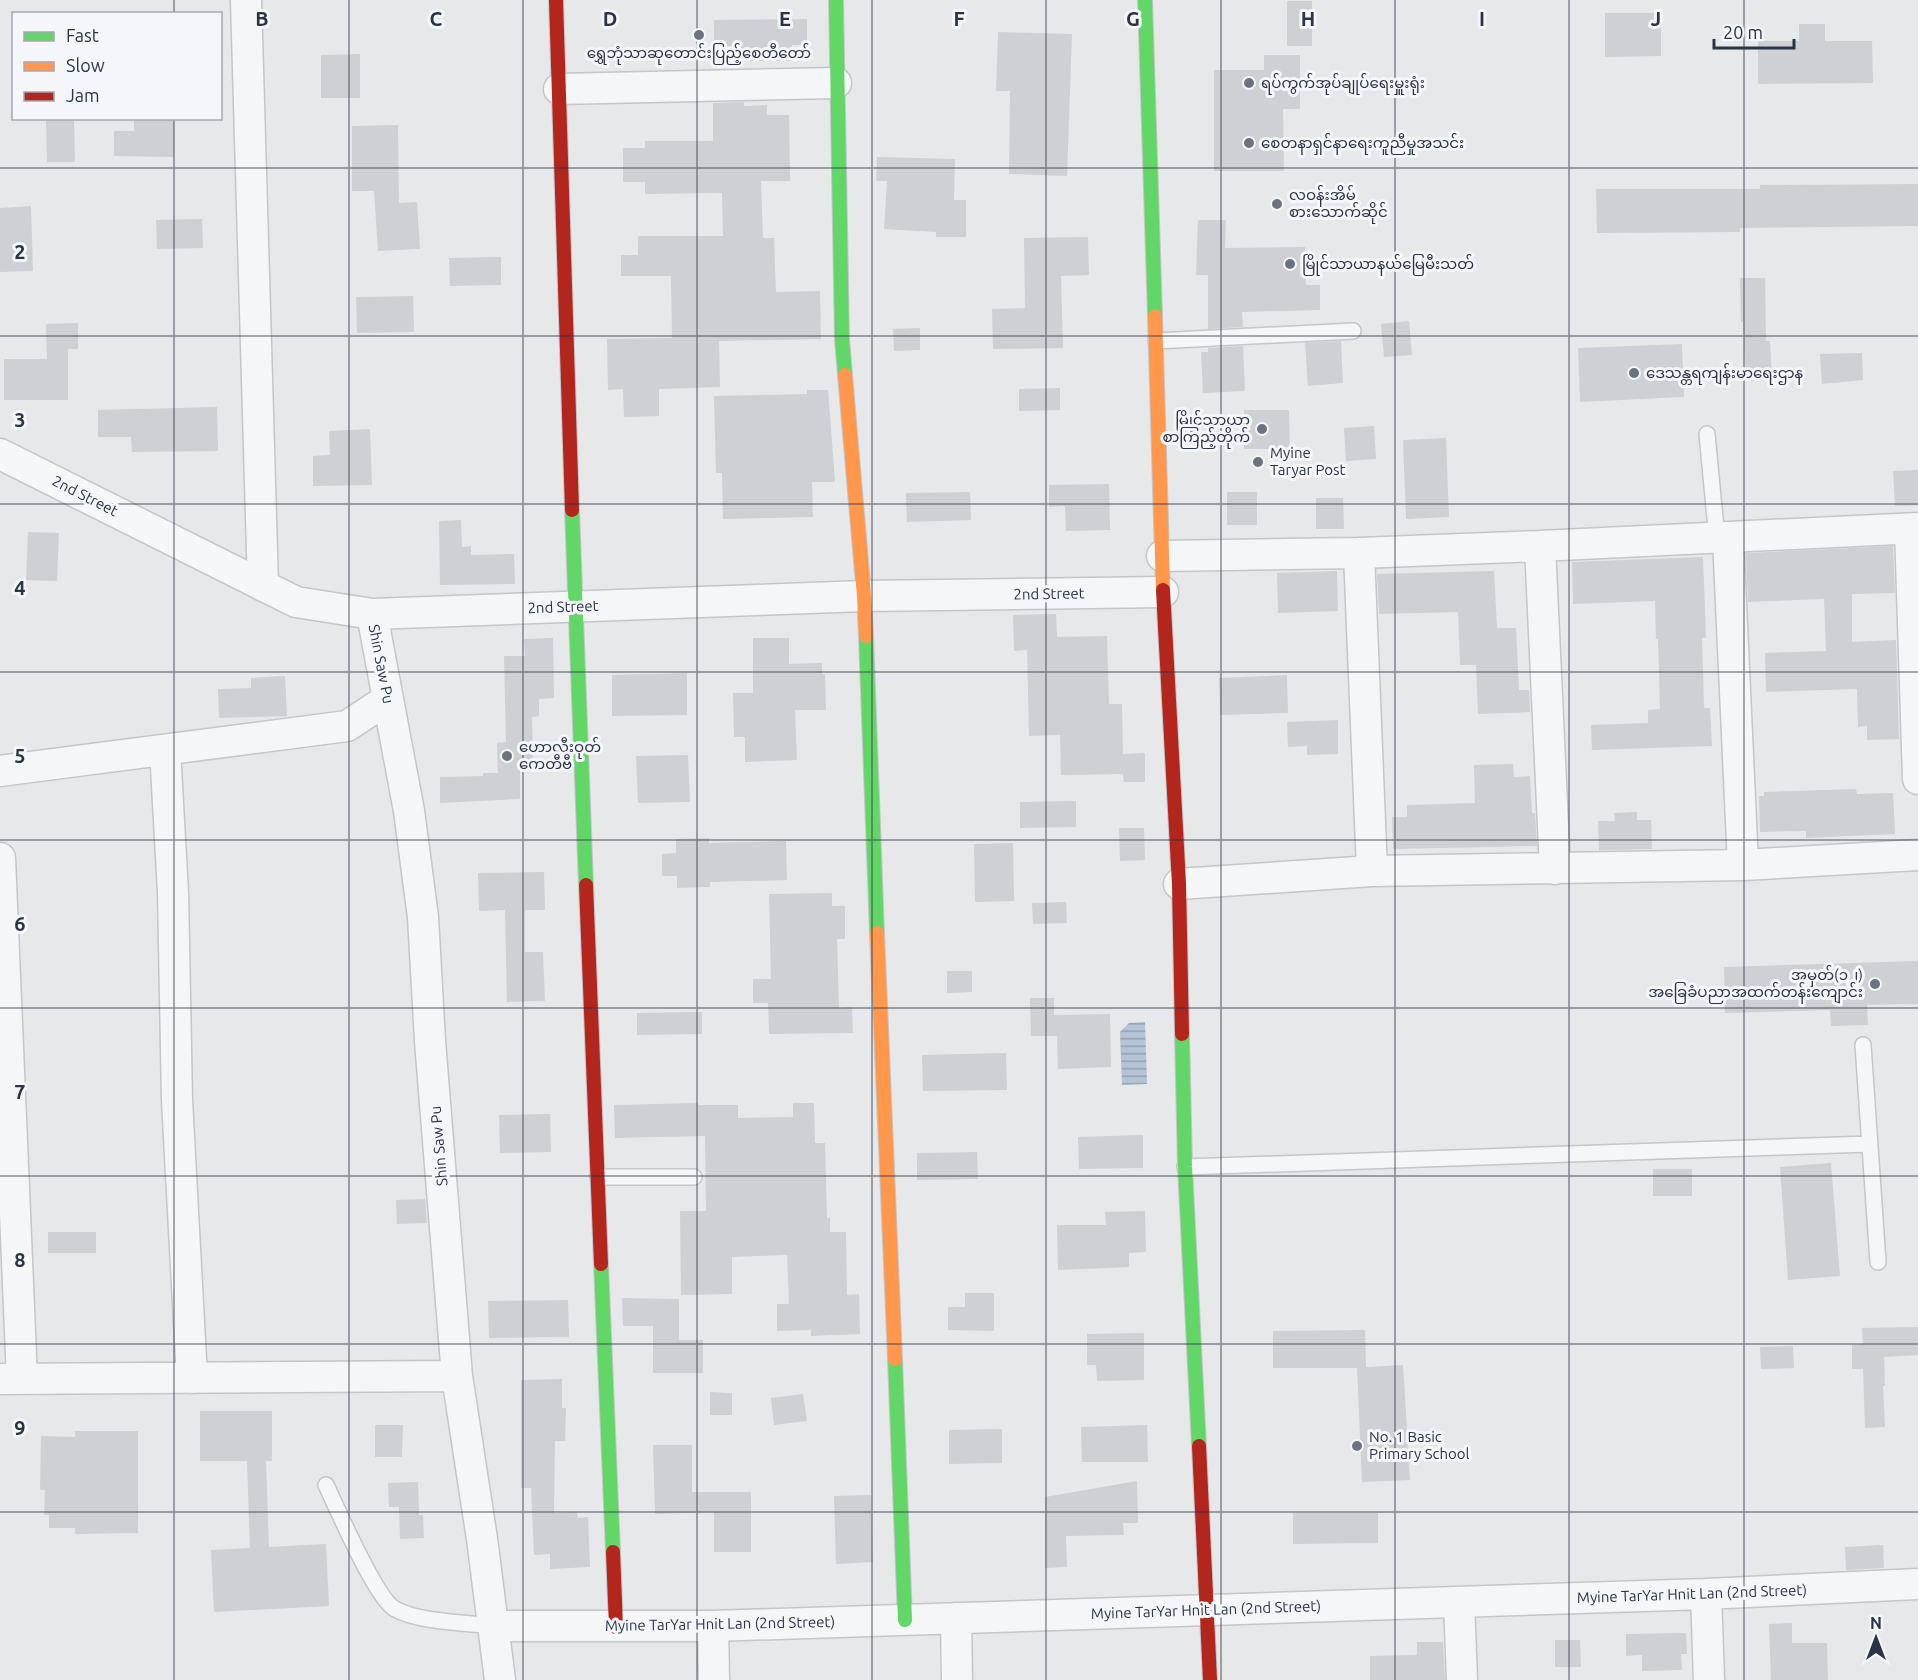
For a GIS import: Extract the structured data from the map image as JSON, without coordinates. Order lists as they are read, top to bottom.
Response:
{
  "streets": {
    "street": ["2nd Street", "Shin Saw Pu", "Myine TarYar Hnit Lan (2nd Street)"]
  },
  "crossings": [
    ["2nd Street", "Shin Saw Pu"],
    ["Shin Saw Pu", "Myine TarYar Hnit Lan (2nd Street)"]
  ],
  "places": [
    "ရွှေဘုံသာဆုတောင်းပြည့်စေတီတော်",
    "ရပ်ကွက်အုပ်ချုပ်ရေးမှူးရုံး",
    "စေတနာရှင်နာရေးကူညီမှုအသင်း",
    "လဝန်းအိမ် စားသောက်ဆိုင်",
    "မြိုင်သာယာနယ်မြေမီးသတ်",
    "ဒေသန္တရကျန်းမာရေးဌာန",
    "မြိုင်သာယာ စာကြည့်တိုက်",
    "Myine Taryar Post",
    "ဟောလီးဝုတ် ကေတီဗီ",
    "အမှတ်(၁၂) အခြေခံပညာအထက်တန်းကျောင်း",
    "No. 1 Basic Primary School"
  ],
  "legend": ["Fast", "Slow", "Jam"],
  "scale_bar": "20 m",
  "north": "top",
  "grid": {
    "columns": [
      "B",
      "C",
      "D",
      "E",
      "F",
      "G",
      "H",
      "I",
      "J"
    ],
    "rows": [
      "2",
      "3",
      "4",
      "5",
      "6",
      "7",
      "8",
      "9"
    ]
  }
}
